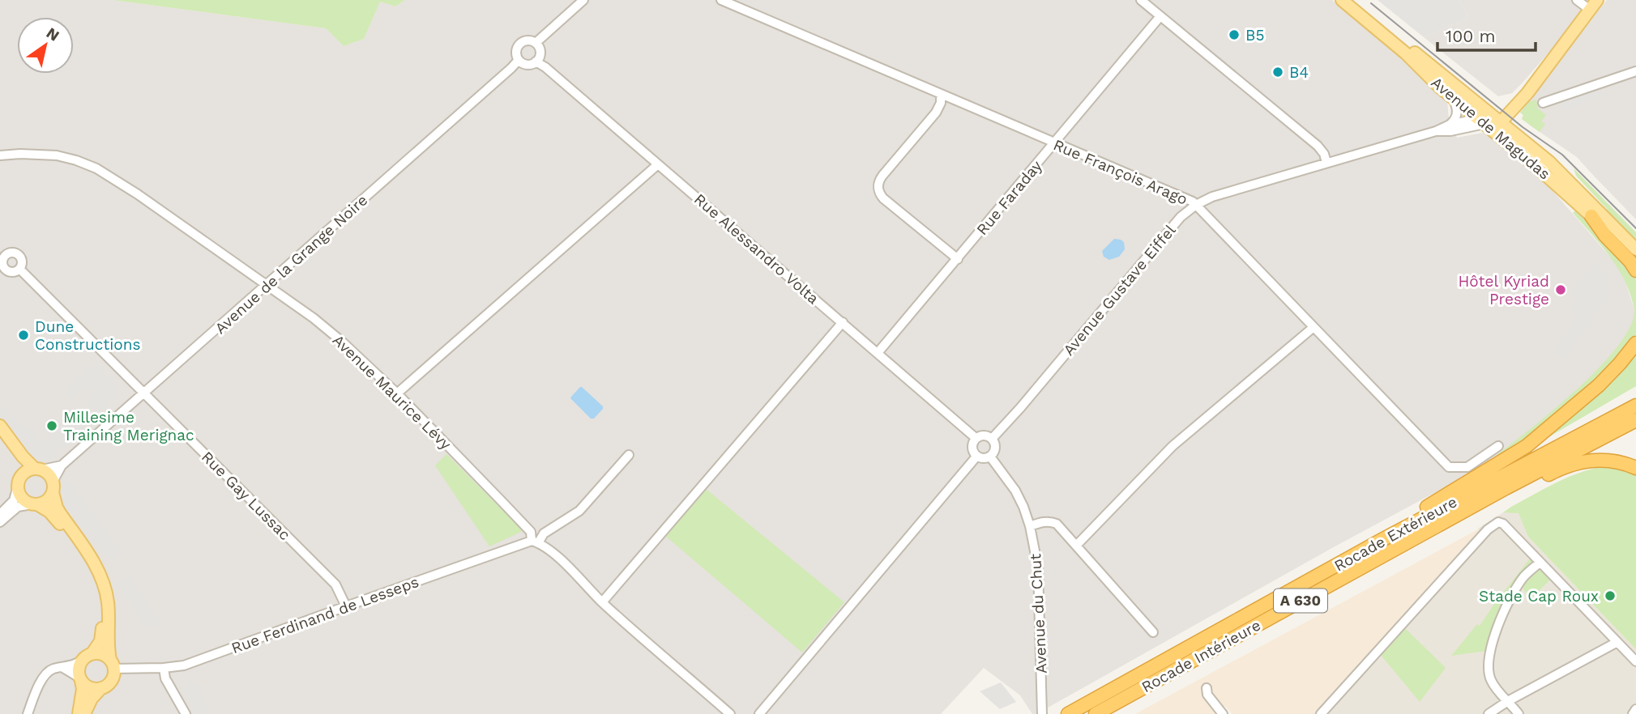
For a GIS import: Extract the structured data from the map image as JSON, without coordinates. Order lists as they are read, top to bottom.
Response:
{
  "streets": {
    "highway": ["Rocade Extérieure", "A 630", "Rocade Intérieure"],
    "main road": ["Avenue de Magudas"],
    "street": [
      "Rue François Arago",
      "Rue Faraday",
      "Rue Alessandro Volta",
      "Avenue de la Grange Noire",
      "Avenue Gustave Eiffel",
      "Avenue Maurice Lévy",
      "Rue Gay Lussac",
      "Avenue du Chut",
      "Rue Ferdinand de Lesseps"
    ]
  },
  "crossings": [
    ["Avenue de Magudas", "Avenue Gustave Eiffel"],
    ["Rue François Arago", "Rue Faraday"],
    ["Rue François Arago", "Avenue Gustave Eiffel"],
    ["Rue Faraday", "Rue Alessandro Volta"],
    ["Rue Alessandro Volta", "Avenue de la Grange Noire"],
    ["Rue Alessandro Volta", "Avenue Gustave Eiffel"],
    ["Rue Alessandro Volta", "Avenue du Chut"],
    ["Avenue de la Grange Noire", "Avenue Maurice Lévy"],
    ["Avenue de la Grange Noire", "Rue Gay Lussac"],
    ["Avenue Gustave Eiffel", "Avenue du Chut"],
    ["Avenue Maurice Lévy", "Rue Ferdinand de Lesseps"],
    ["Rue Gay Lussac", "Rue Ferdinand de Lesseps"]
  ],
  "places": [
    "B5",
    "B4",
    "Hôtel Kyriad Prestige",
    "Dune Constructions",
    "Millesime Training Merignac",
    "Stade Cap Roux"
  ],
  "scale_bar": "100 m",
  "north": "top right"
}
